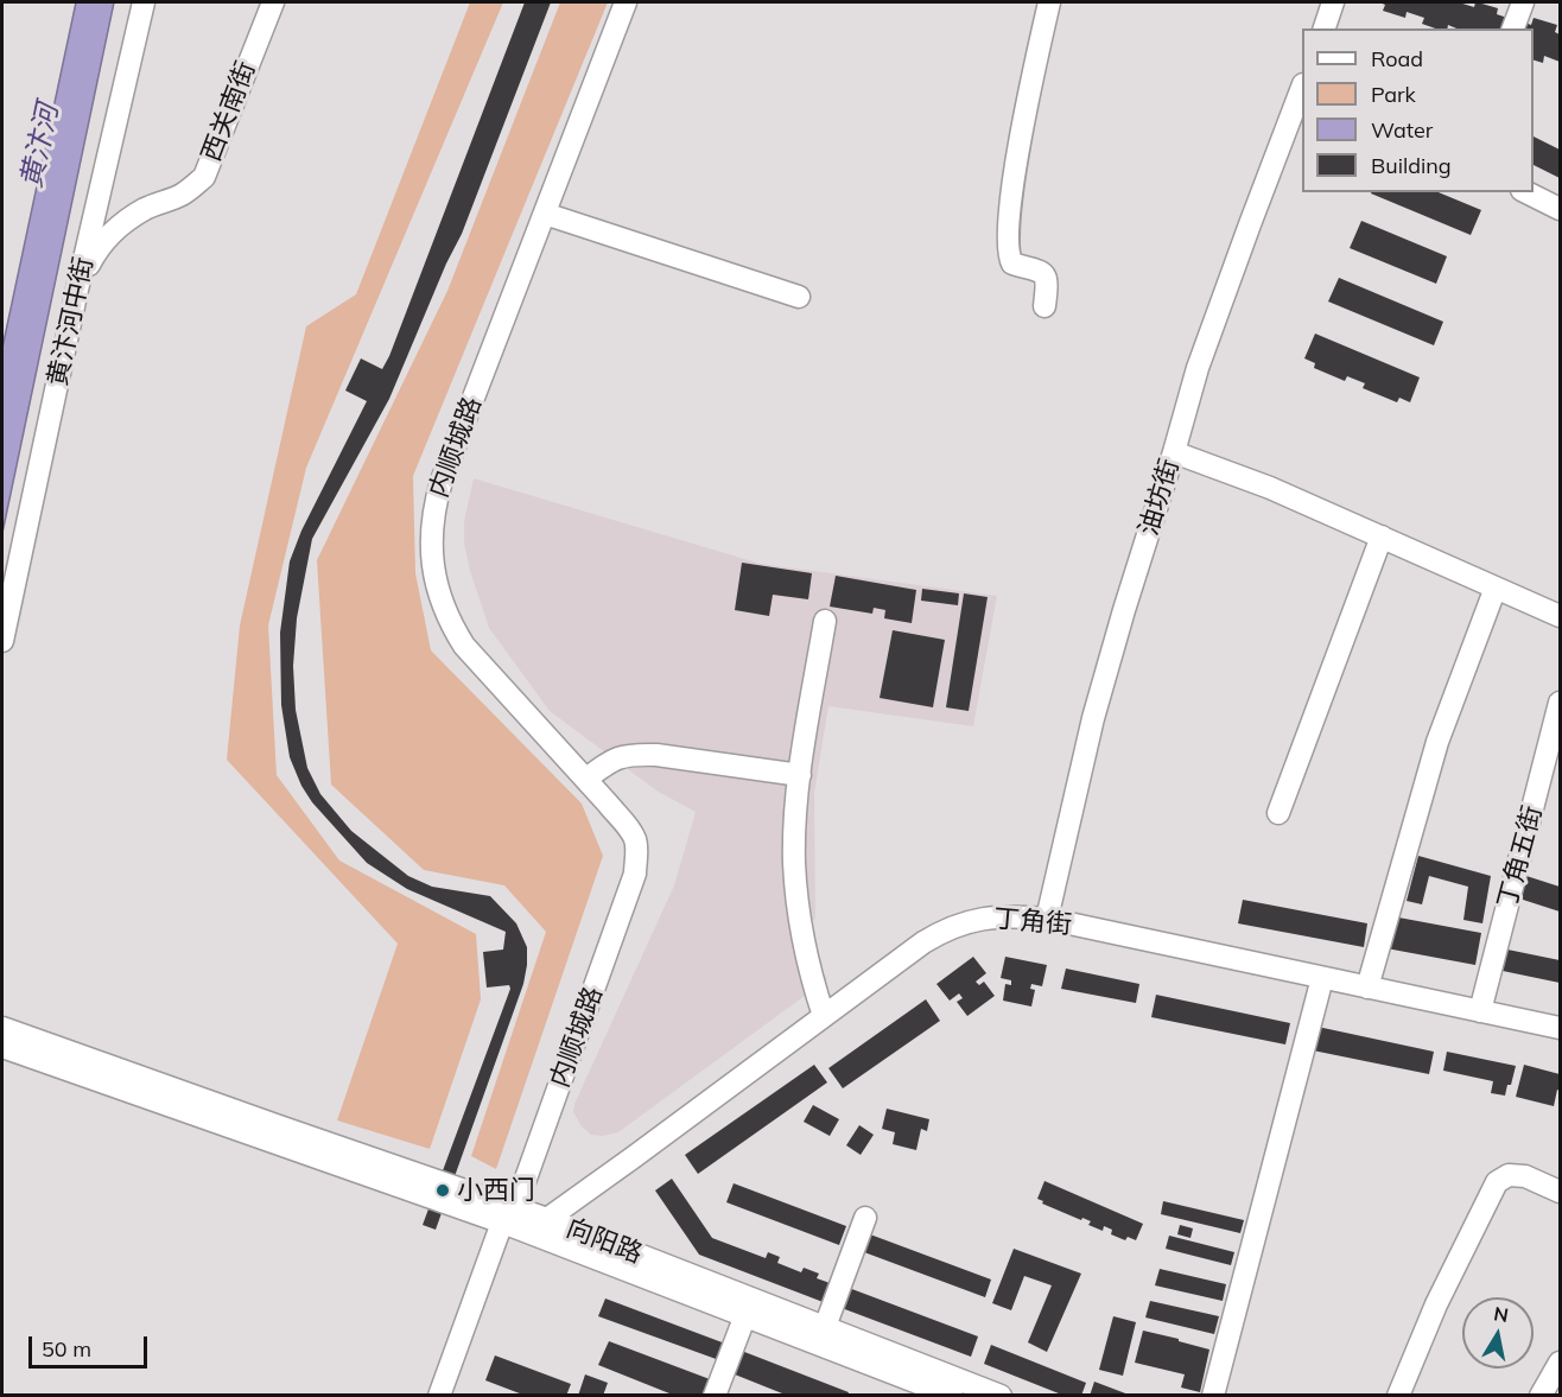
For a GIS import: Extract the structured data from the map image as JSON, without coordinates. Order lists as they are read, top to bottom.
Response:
{
  "streets": {
    "street": [
      "西关南街",
      "黄汴河中街",
      "内顺城路",
      "油坊街",
      "丁角五街",
      "丁角街",
      "向阳路"
    ]
  },
  "crossings": [
    ["西关南街", "黄汴河中街"],
    ["内顺城路", "向阳路"],
    ["油坊街", "丁角街"],
    ["丁角五街", "丁角街"],
    ["丁角街", "向阳路"]
  ],
  "water": ["黄汴河"],
  "places": ["小西门"],
  "legend": [
    "Road",
    "Park",
    "Water",
    "Building"
  ],
  "scale_bar": "50 m",
  "north": "top"
}
